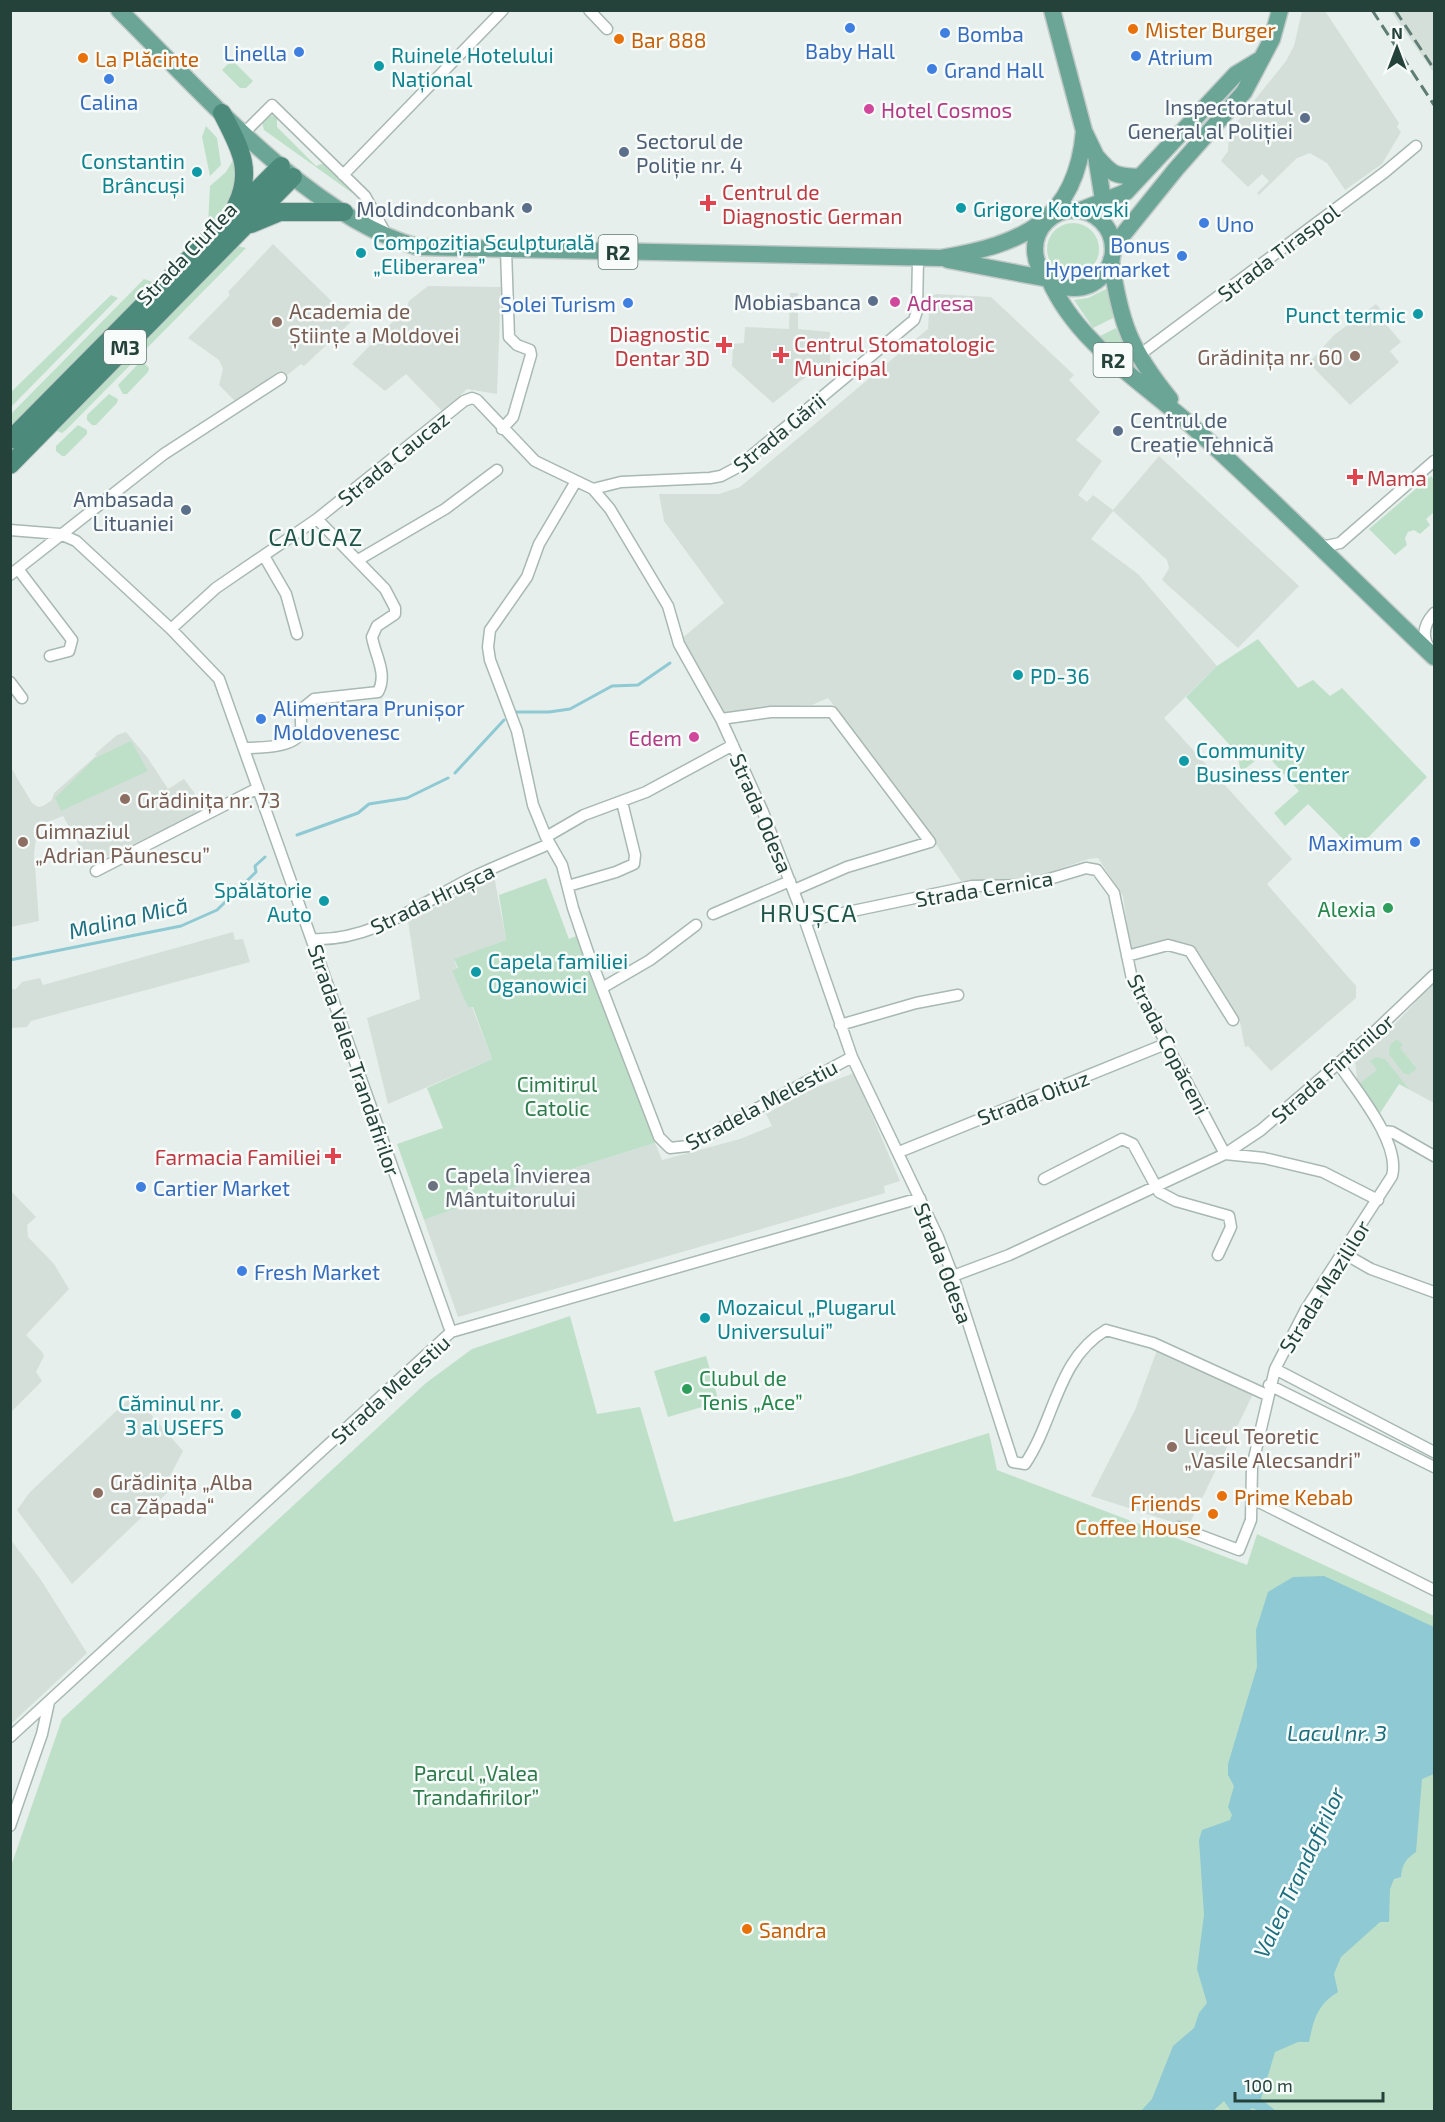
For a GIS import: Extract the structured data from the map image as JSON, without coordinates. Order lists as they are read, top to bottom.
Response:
{
  "streets": {
    "highway": ["Strada Ciuflea", "M3"],
    "main road": ["R2"],
    "street": [
      "Strada Tiraspol",
      "Strada Gării",
      "Strada Caucaz",
      "Strada Odesa",
      "Strada Cernica",
      "Strada Hrușca",
      "Strada Copăceni",
      "Strada Valea Trandafirilor",
      "Strada Fîntînilor",
      "Strada Oituz",
      "Stradela Melestiu",
      "Strada Mazililor",
      "Strada Melestiu"
    ]
  },
  "crossings": [
    ["R2", "Strada Tiraspol"],
    ["R2", "Strada Ciuflea"],
    ["R2", "Strada Gării"],
    ["Strada Gării", "Strada Odesa"],
    ["Strada Caucaz", "Strada Valea Trandafirilor"],
    ["Strada Odesa", "Strada Cernica"],
    ["Strada Odesa", "Strada Hrușca"],
    ["Strada Odesa", "Strada Fîntînilor"],
    ["Strada Odesa", "Strada Oituz"],
    ["Strada Odesa", "Stradela Melestiu"],
    ["Strada Odesa", "Strada Mazililor"],
    ["Strada Odesa", "Strada Melestiu"],
    ["Strada Cernica", "Strada Copăceni"],
    ["Strada Hrușca", "Strada Valea Trandafirilor"],
    ["Strada Copăceni", "Strada Fîntînilor"],
    ["Strada Copăceni", "Strada Oituz"],
    ["Strada Valea Trandafirilor", "Strada Melestiu"],
    ["Strada Fîntînilor", "Strada Mazililor"]
  ],
  "districts": ["CAUCAZ", "HRUȘCA"],
  "water": ["Malina Mică", "Lacul nr. 3", "Valea Trandafirilor"],
  "parks": ["Cimitirul Catolic", "Parcul „Valea Trandafirilor”"],
  "places": {
    "other": [
      "Baby Hall",
      "Mister Burger",
      "Bomba",
      "Bar 888",
      "Linella",
      "Atrium",
      "La Plăcinte",
      "Ruinele Hotelului Național",
      "Grand Hall",
      "Calina",
      "Hotel Cosmos",
      "Inspectoratul General al Poliției",
      "Sectorul de Poliție nr. 4",
      "Constantin Brâncuși",
      "Moldindconbank",
      "Grigore Kotovski",
      "Uno",
      "Compoziția Sculpturală „Eliberarea”",
      "Bonus Hypermarket",
      "Mobiasbanca",
      "Adresa",
      "Solei Turism",
      "Punct termic",
      "Academia de Științe a Moldovei",
      "Grădinița nr. 60",
      "Centrul de Creație Tehnică",
      "Ambasada Lituaniei",
      "PD-36",
      "Alimentara Prunișor Moldovenesc",
      "Edem",
      "Community Business Center",
      "Grădinița nr. 73",
      "Gimnaziul „Adrian Păunescu”",
      "Maximum",
      "Spălătorie Auto",
      "Alexia",
      "Capela familiei Oganowici",
      "Capela Învierea Mântuitorului",
      "Cartier Market",
      "Fresh Market",
      "Mozaicul „Plugarul Universului”",
      "Clubul de Tenis „Ace”",
      "Căminul nr. 3 al USEFS",
      "Liceul Teoretic „Vasile Alecsandri”",
      "Grădinița „Alba ca Zăpada“",
      "Prime Kebab",
      "Friends Coffee House",
      "Sandra"
    ],
    "health": [
      "Centrul de Diagnostic German",
      "Diagnostic Dentar 3D",
      "Centrul Stomatologic Municipal",
      "Mama",
      "Farmacia Familiei"
    ]
  },
  "scale_bar": "100 m",
  "north": "top"
}
